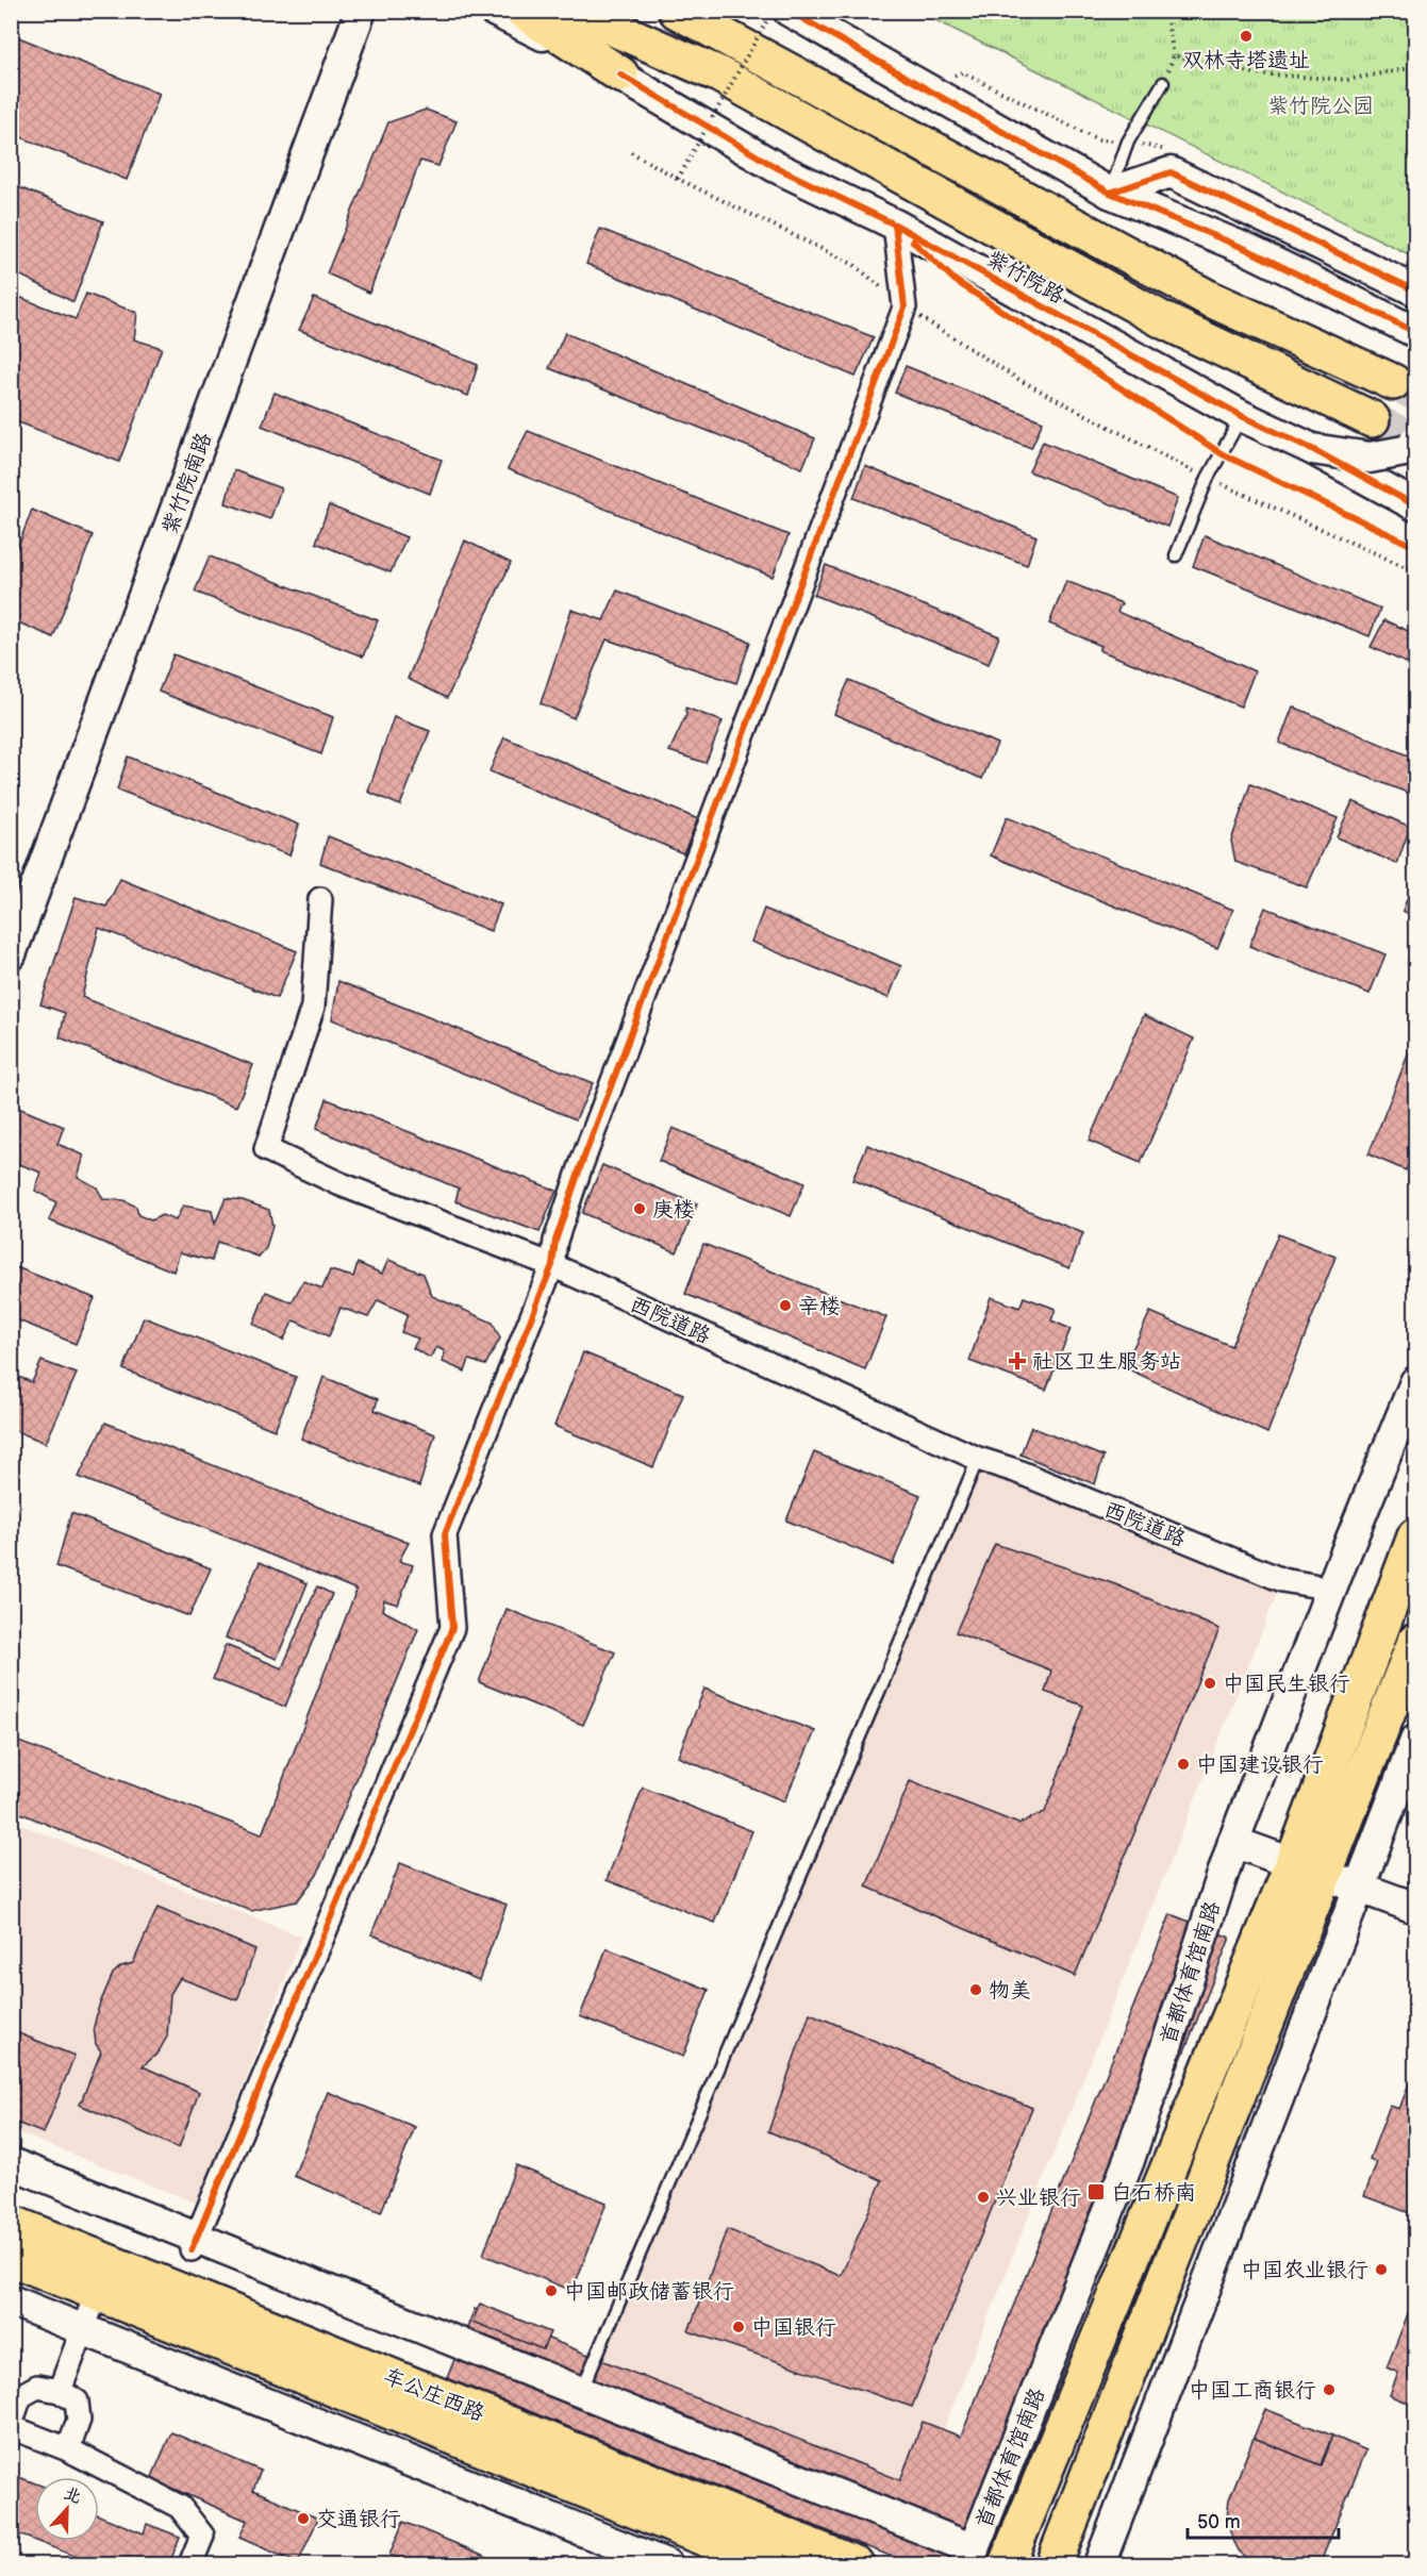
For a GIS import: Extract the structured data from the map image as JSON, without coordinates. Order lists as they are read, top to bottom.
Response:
{
  "streets": {
    "main road": ["紫竹院路", "首都体育馆南路", "车公庄西路"],
    "street": ["紫竹院南路", "西院道路"]
  },
  "parks": ["紫竹院公园"],
  "places": {
    "other": [
      "双林寺塔遗址",
      "庚楼",
      "辛楼",
      "中国民生银行",
      "中国建设银行",
      "物美",
      "兴业银行",
      "中国农业银行",
      "中国邮政储蓄银行",
      "中国银行",
      "中国工商银行",
      "交通银行"
    ],
    "health": ["社区卫生服务站"],
    "transit": ["白石桥南"]
  },
  "scale_bar": "50 m",
  "north": "top"
}
